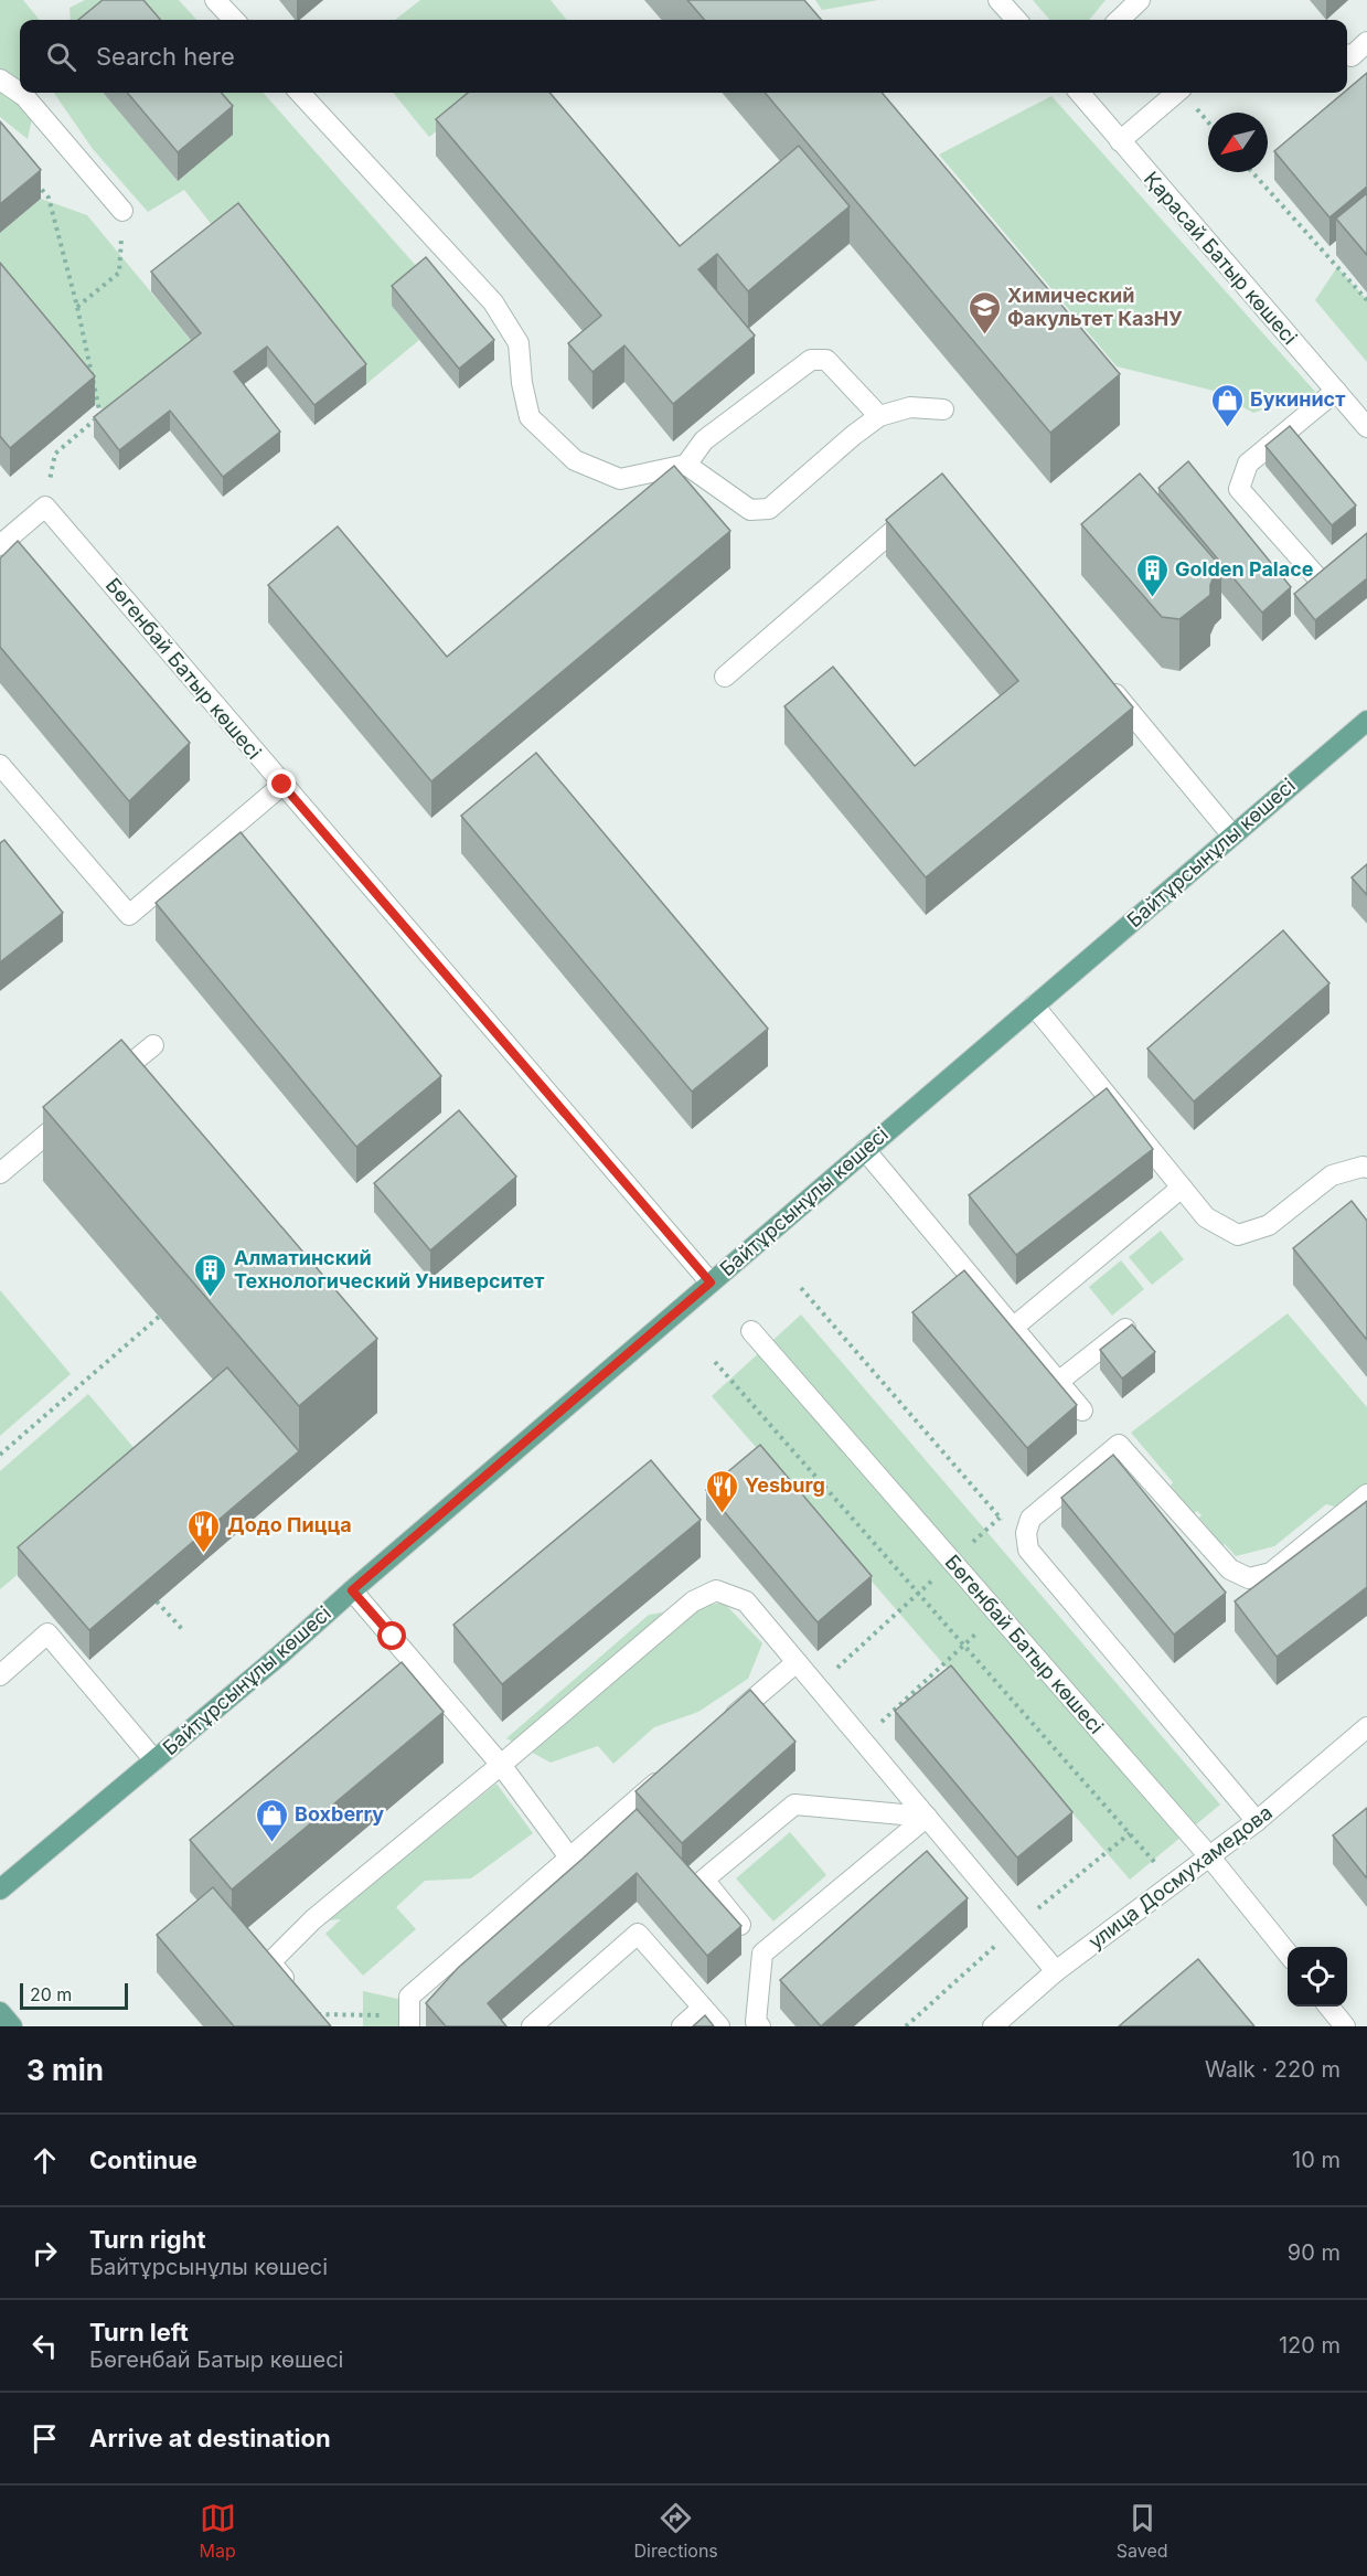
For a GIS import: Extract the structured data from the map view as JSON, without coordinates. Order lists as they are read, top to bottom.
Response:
{
  "streets": {
    "main road": ["Байтұрсынұлы көшесі"],
    "street": ["Қарасай Батыр көшесі", "Бөгенбай Батыр көшесі", "улица Досмухамедова"]
  },
  "crossings": [
    ["Бөгенбай Батыр көшесі", "Байтұрсынұлы көшесі"],
    ["Бөгенбай Батыр көшесі", "улица Досмухамедова"]
  ],
  "places": {
    "school or university": ["Химический Факультет КазНУ"],
    "shop": ["Букинист", "Boxberry"],
    "building": ["Golden Palace", "Алматинский Технологический Университет"],
    "restaurant": ["Yesburg", "Додо Пицца"]
  },
  "scale_bar": "20 m",
  "north": "bottom left",
  "page": {
    "search": "Search here",
    "scale": "20 m",
    "heading": ["3 min", "Walk · 220 m"],
    "list": [
      ["Continue", "10 m"],
      ["Turn right", "Байтұрсынұлы көшесі", "90 m"],
      ["Turn left", "Бөгенбай Батыр көшесі", "120 m"],
      "Arrive at destination"
    ],
    "nav": ["Map", "Directions", "Saved"]
  }
}
